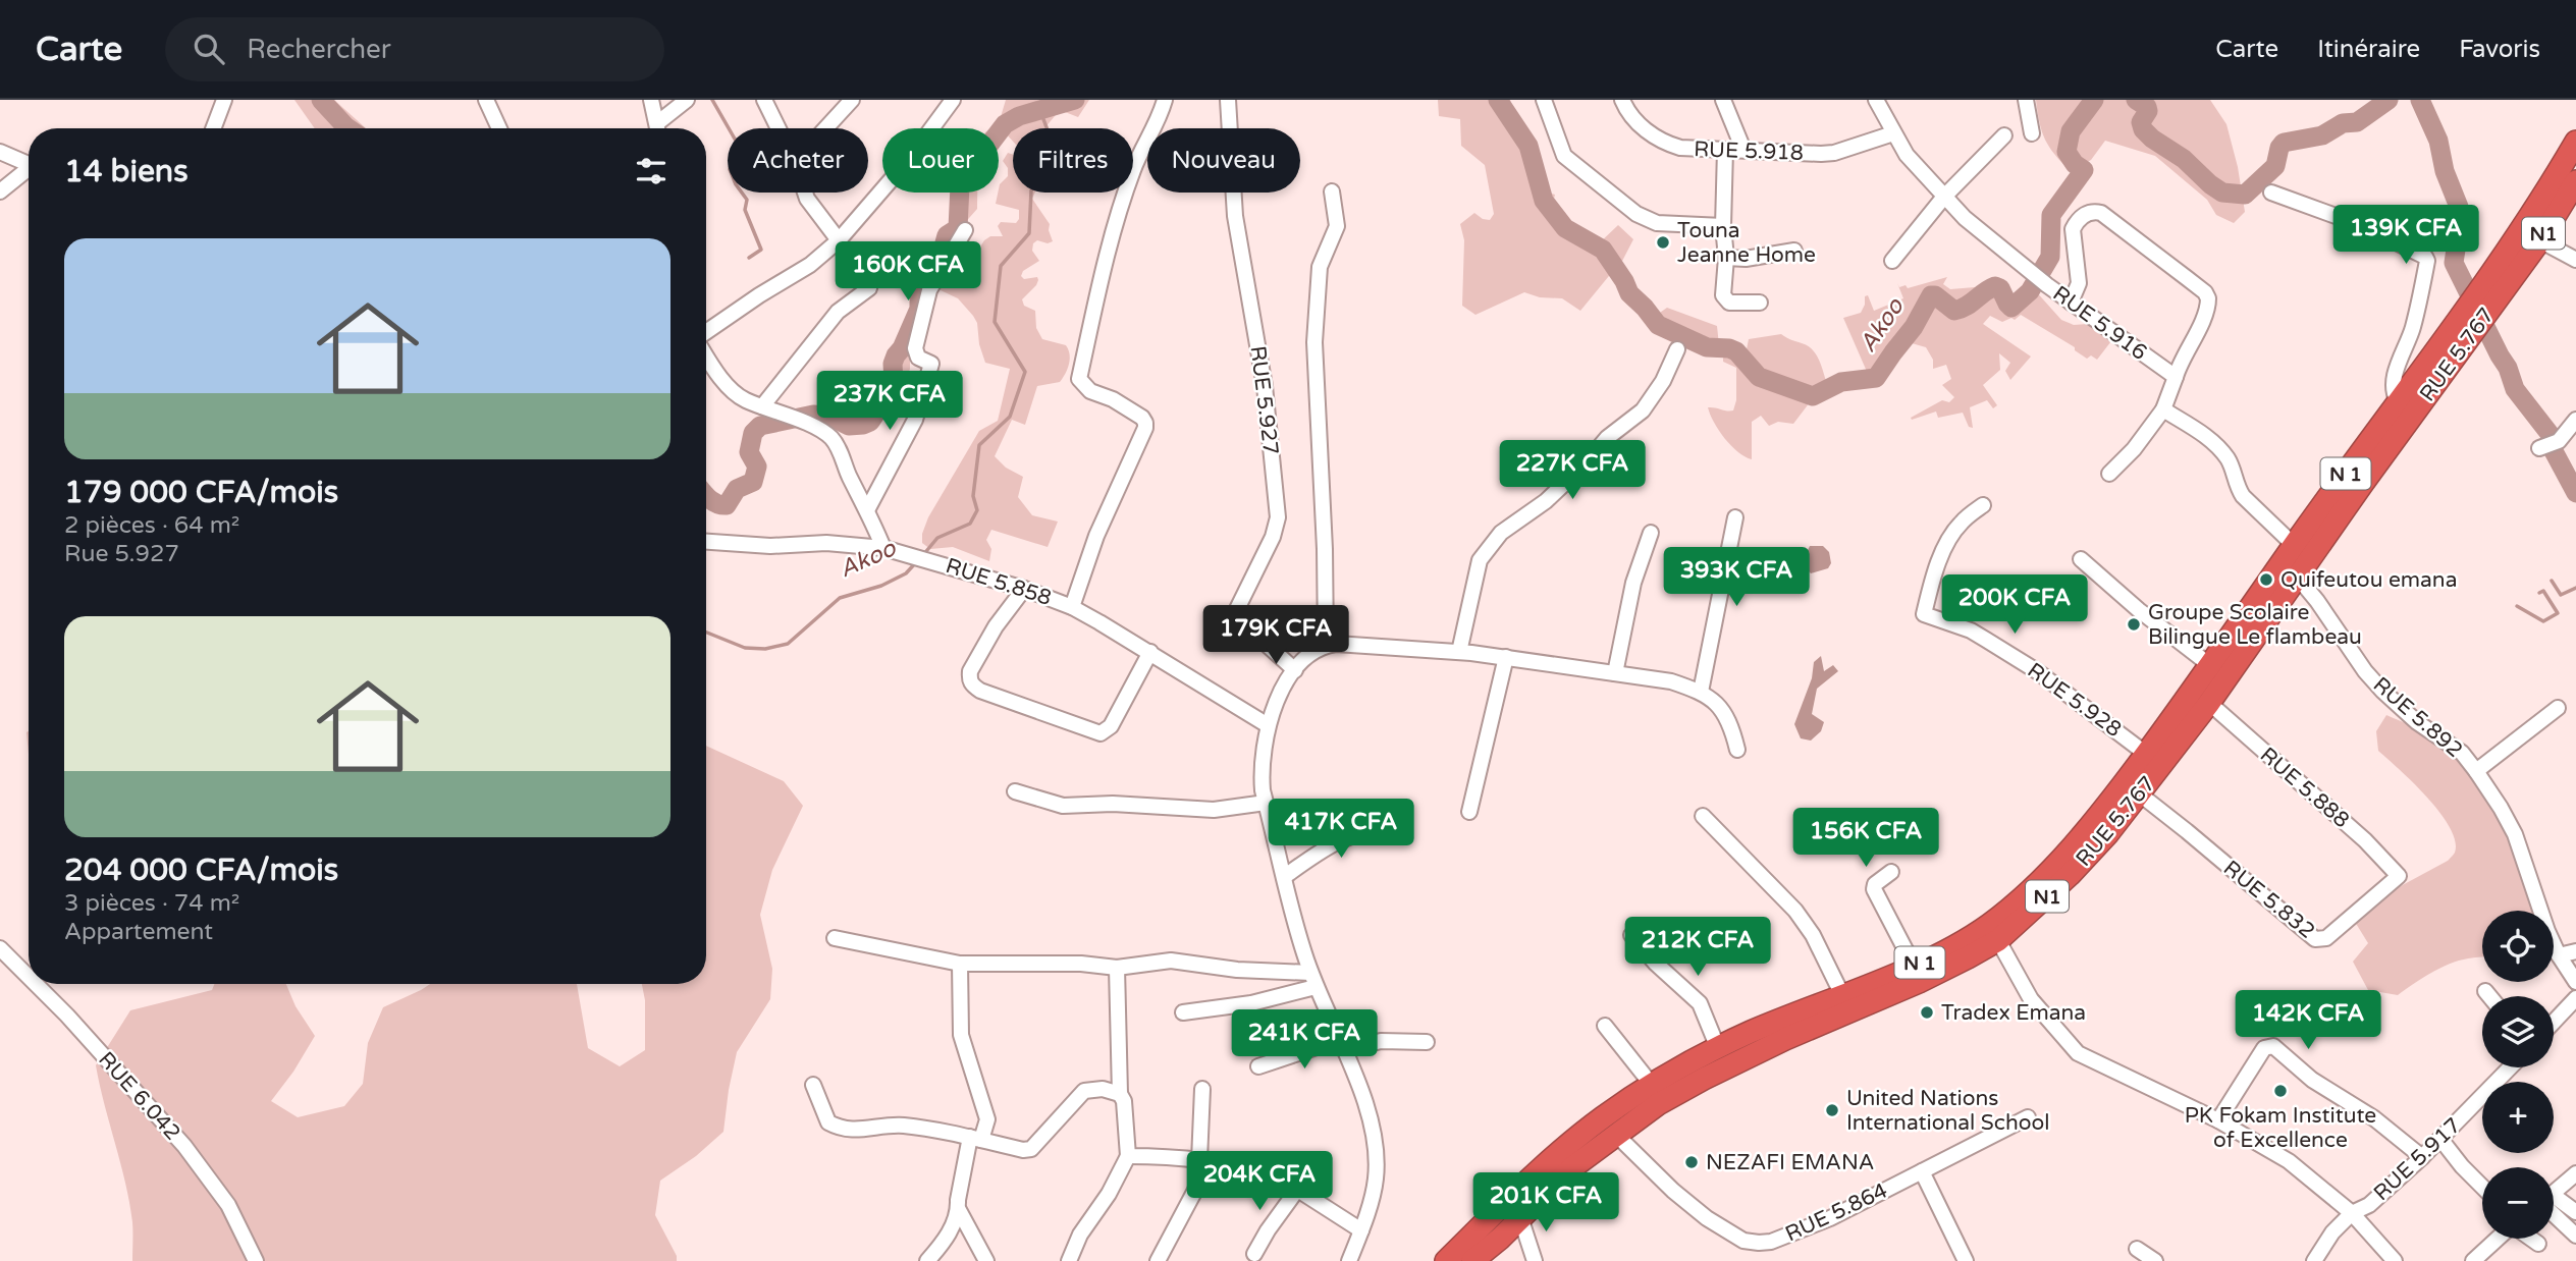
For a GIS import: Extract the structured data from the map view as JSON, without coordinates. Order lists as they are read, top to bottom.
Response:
{
  "streets": {
    "highway": ["N1", "RUE 5.767", "N 1"],
    "street": [
      "RUE 5.918",
      "RUE 5.916",
      "RUE 5.927",
      "RUE 5.858",
      "RUE 5.928",
      "RUE 5.892",
      "RUE 5.888",
      "RUE 5.832",
      "RUE 6.042",
      "RUE 5.917",
      "RUE 5.864"
    ]
  },
  "crossings": [
    ["RUE 5.918", "RUE 5.916"],
    ["N1", "N 1"],
    ["RUE 5.767", "N 1"],
    ["RUE 5.767", "RUE 5.892"],
    ["RUE 5.767", "RUE 5.888"],
    ["RUE 5.767", "RUE 5.832"],
    ["RUE 5.767", "RUE 5.864"],
    ["N 1", "RUE 5.928"],
    ["RUE 5.888", "RUE 5.832"]
  ],
  "water": ["Akoo"],
  "places": [
    "Touna Jeanne Home",
    "Quifeutou emana",
    "Groupe Scolaire Bilingue Le flambeau",
    "Tradex Emana",
    "PK Fokam Institute of Excellence",
    "United Nations International School",
    "NEZAFI EMANA"
  ],
  "page": {
    "header": "Carte",
    "search": "Rechercher",
    "nav": ["Carte", "Itinéraire", "Favoris"],
    "chip": [
      "Acheter",
      "Louer",
      "Filtres",
      "Nouveau"
    ],
    "heading": "14 biens",
    "price": [
      "139K CFA",
      "160K CFA",
      "237K CFA",
      "227K CFA",
      "393K CFA",
      "200K CFA",
      "179K CFA",
      "417K CFA",
      "156K CFA",
      "212K CFA",
      "142K CFA",
      "241K CFA",
      "204K CFA",
      "201K CFA"
    ],
    "list": [
      {
        "name": "179 000 CFA/mois",
        "note": "2 pièces · 64 m² · Rue 5.927"
      },
      {
        "name": "204 000 CFA/mois",
        "note": "3 pièces · 74 m² · Appartement"
      }
    ],
    "map_buttons": ["+", "−"]
  }
}
